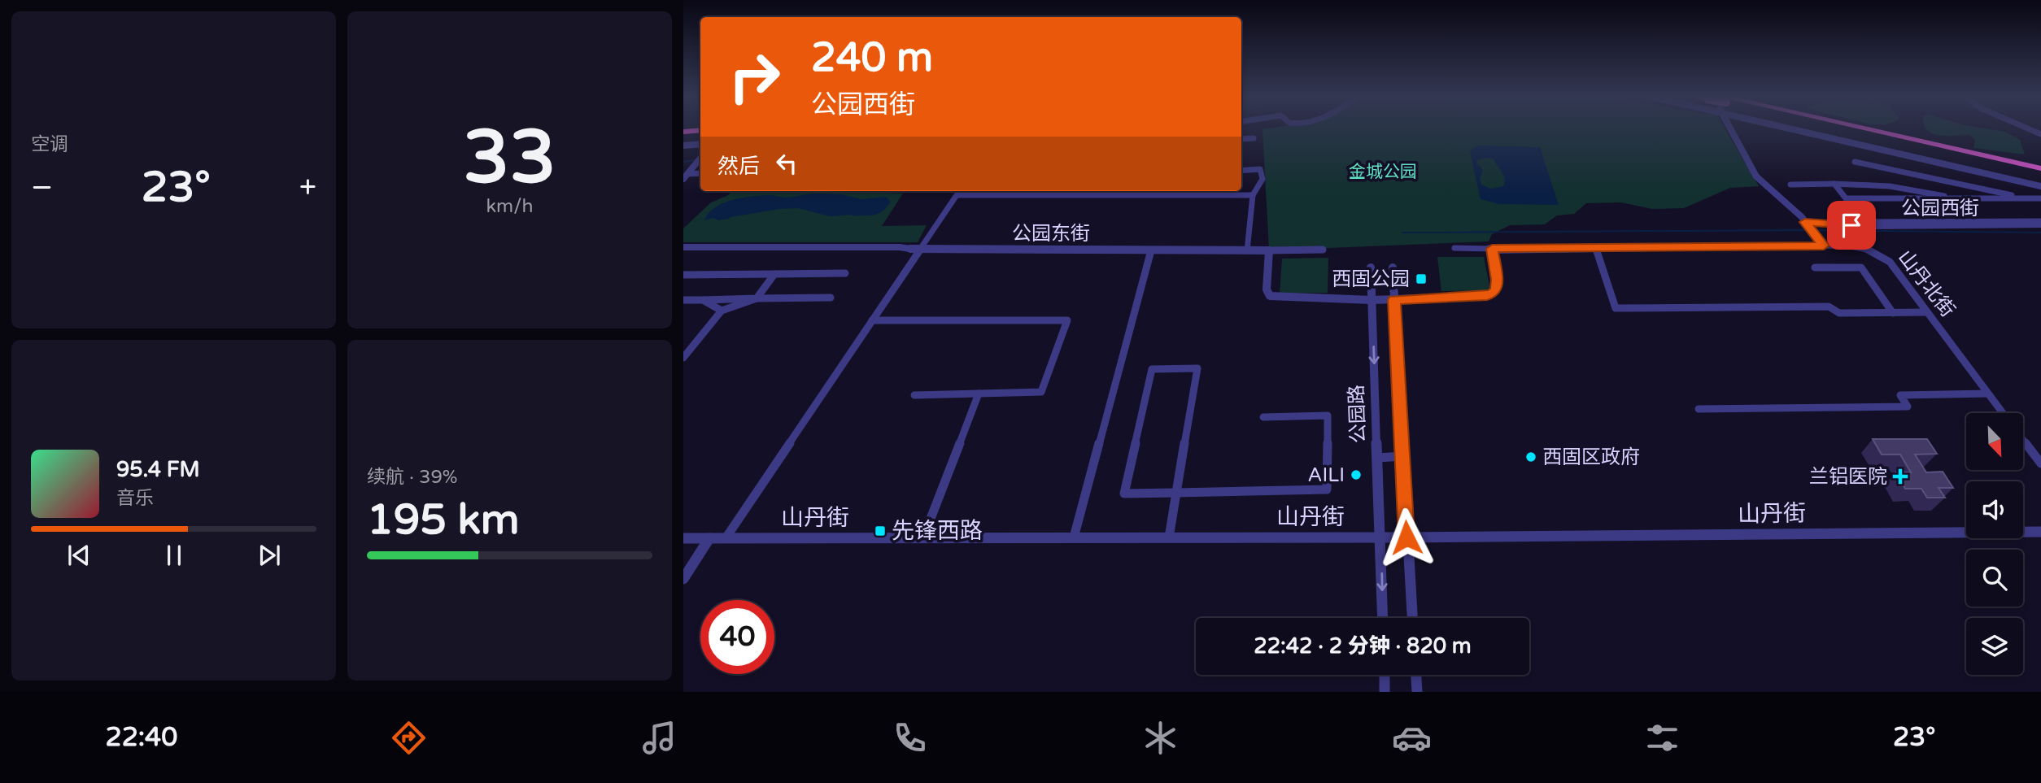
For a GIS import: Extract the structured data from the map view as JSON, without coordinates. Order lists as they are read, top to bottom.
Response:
{
  "streets": {
    "street": [
      "公园西街",
      "公园东街",
      "山丹北街",
      "公园路",
      "山丹街"
    ]
  },
  "crossings": [
    ["公园路", "山丹街"]
  ],
  "parks": ["金城公园"],
  "places": {
    "transit": ["西固公园", "先锋西路"],
    "other": ["西固区政府", "AILI"],
    "health": ["兰铝医院"]
  },
  "north": "bottom right",
  "page": {
    "tile": [
      "空调",
      ["33", "km/h"],
      ["续航 · 39%", "195 km"]
    ],
    "turn": ["240 m", "公园西街"],
    "then": "然后",
    "heat": ["−", "23°", "+"],
    "song": ["95.4 FM", "音乐"],
    "limit": "40",
    "trip": "22:42 · 2 分钟 · 820 m",
    "tabs": ["22:40", "23°"]
  }
}
